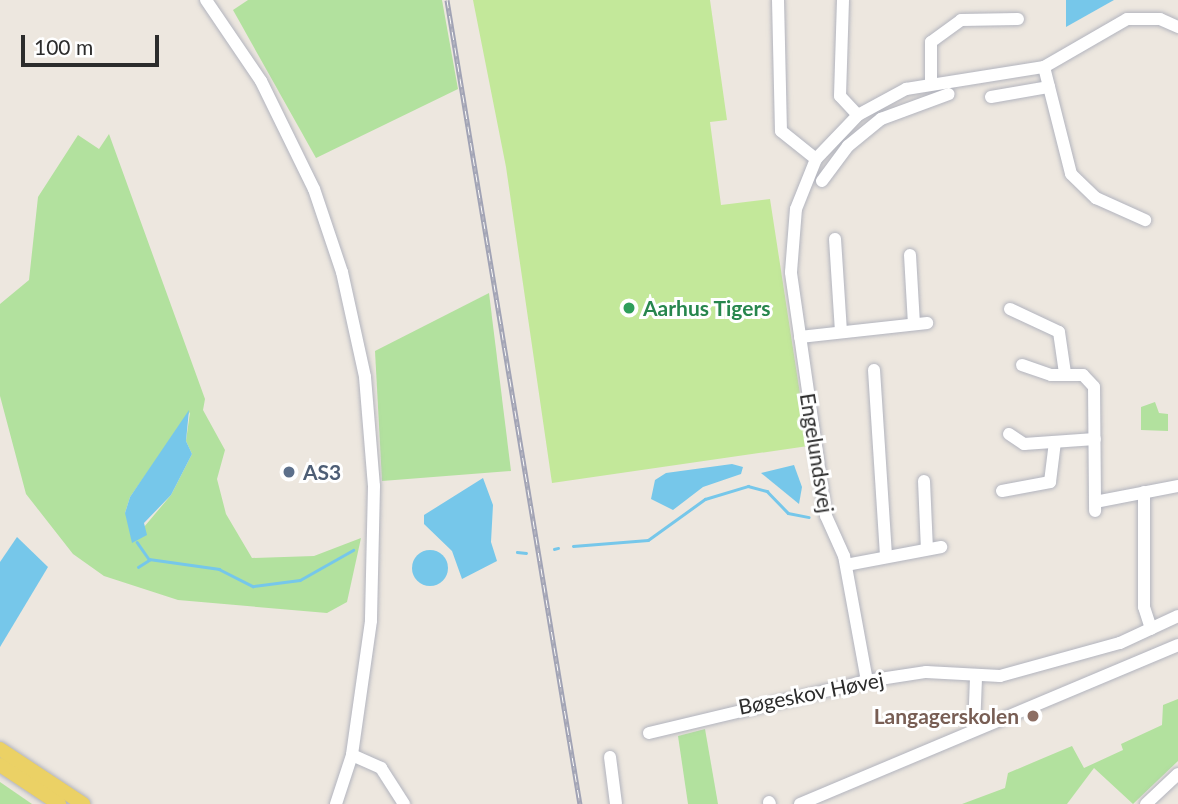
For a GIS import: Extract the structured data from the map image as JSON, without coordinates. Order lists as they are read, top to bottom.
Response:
{
  "streets": {
    "street": ["Engelundsvej", "Bøgeskov Høvej"]
  },
  "crossings": [
    ["Engelundsvej", "Bøgeskov Høvej"]
  ],
  "places": ["Aarhus Tigers", "AS3", "Langagerskolen"],
  "scale_bar": "100 m"
}
